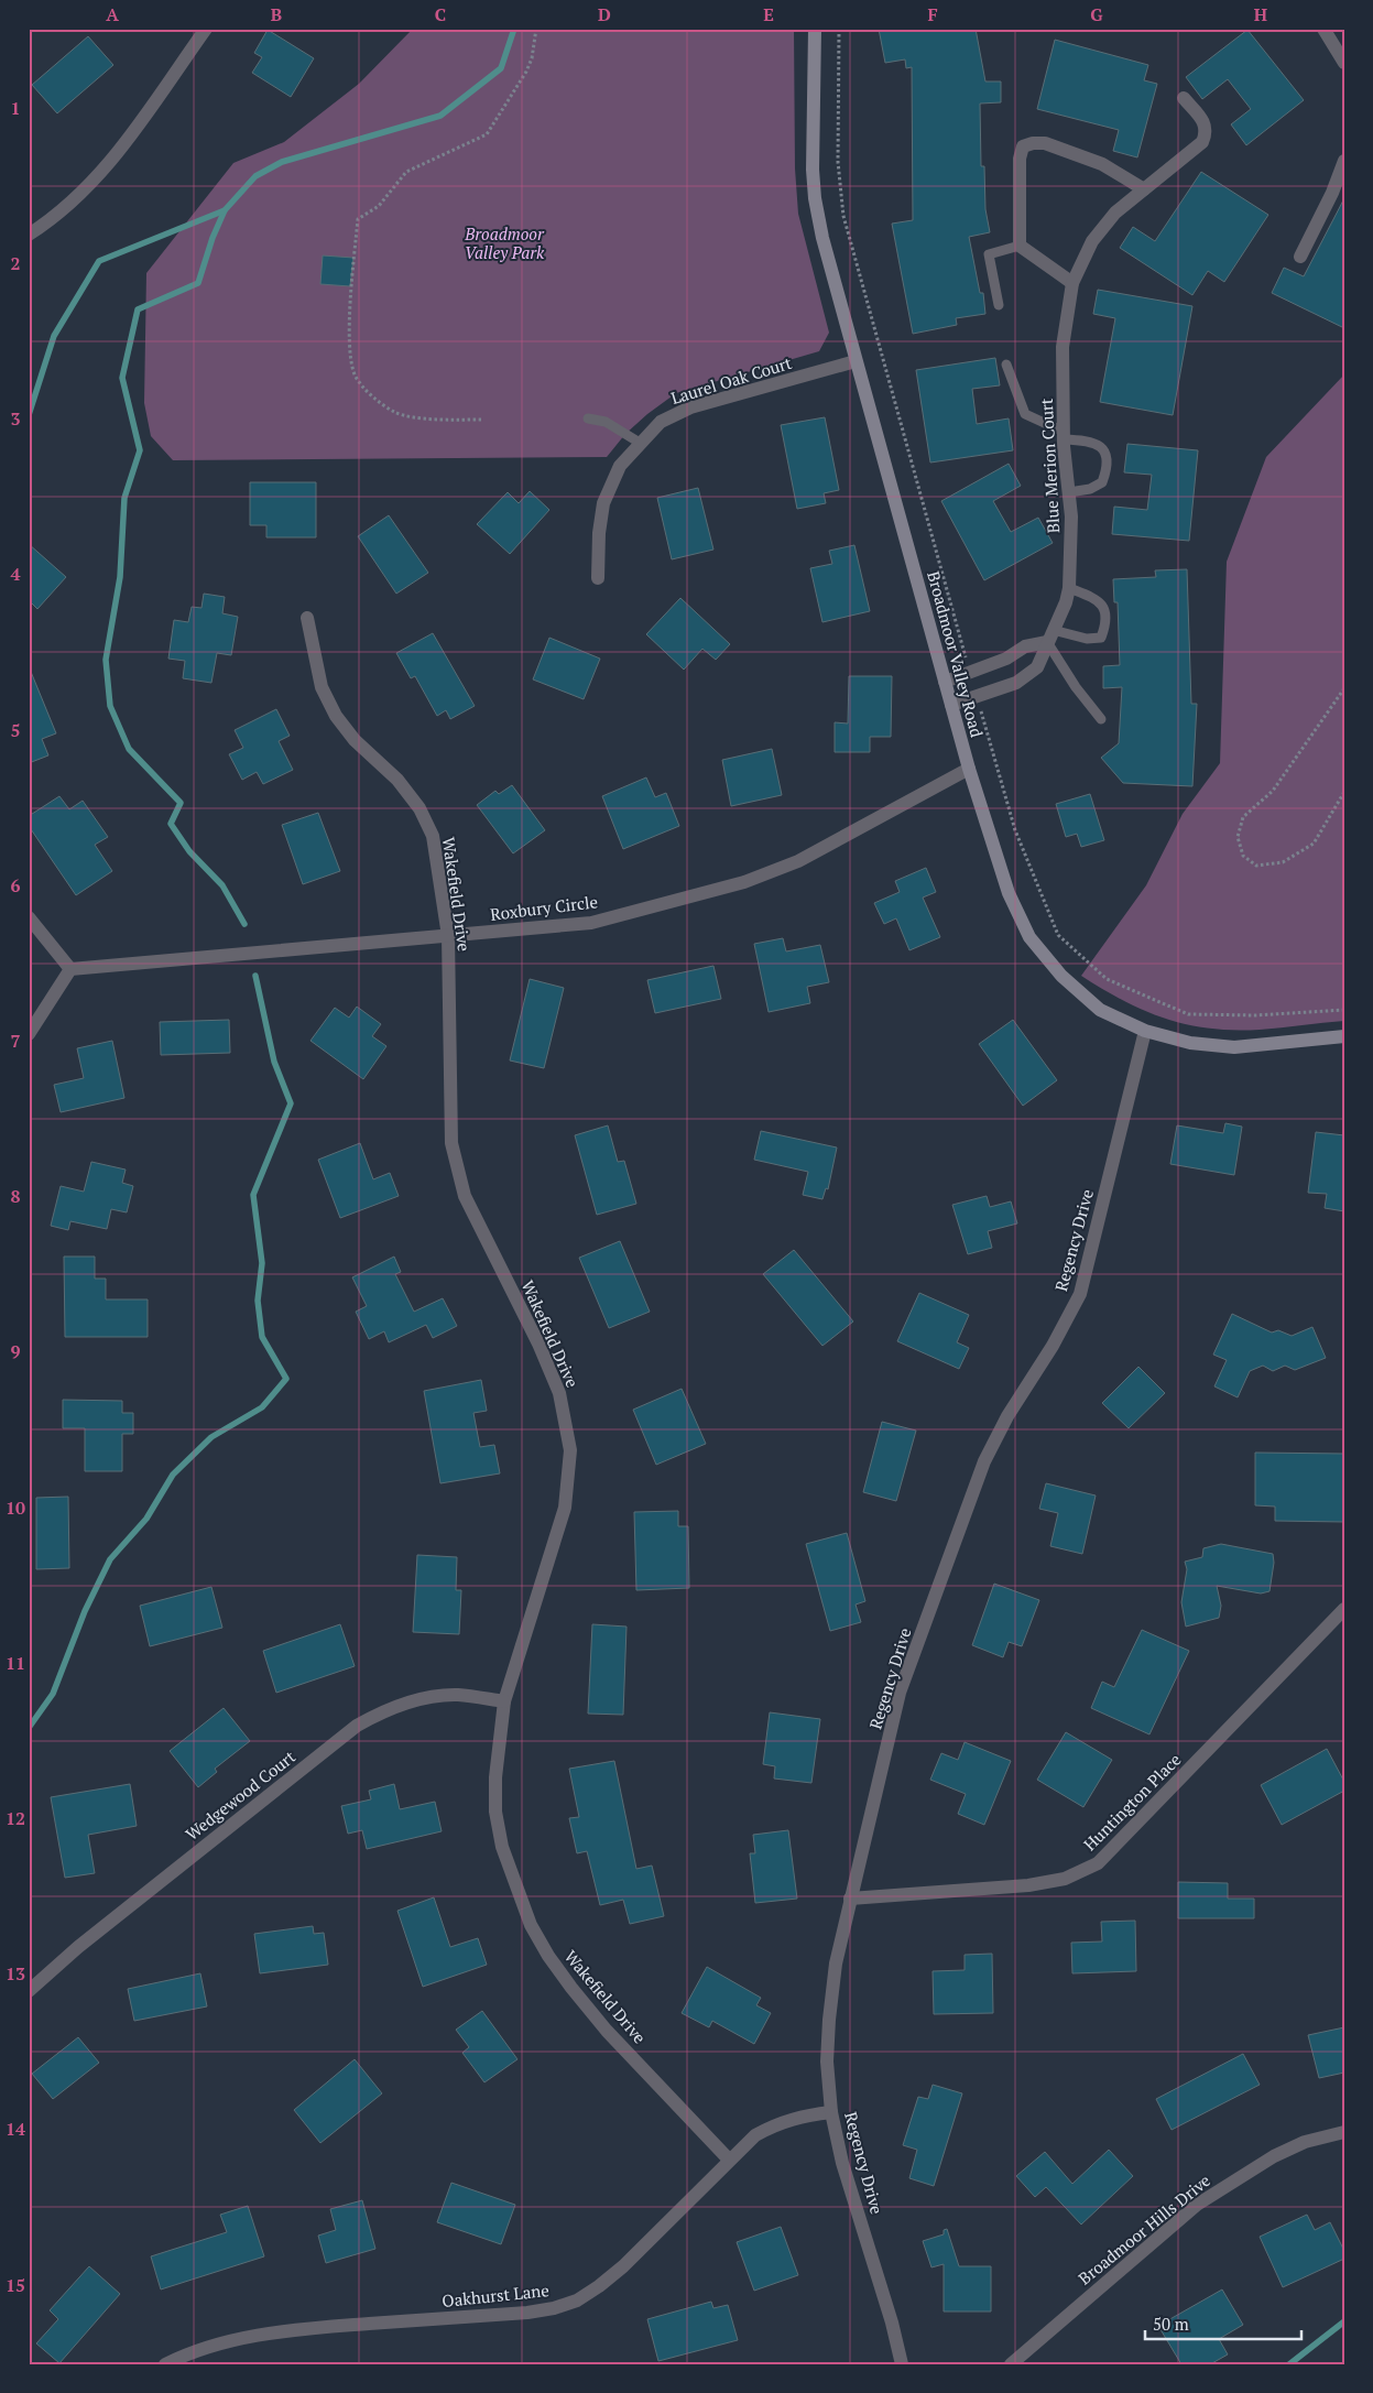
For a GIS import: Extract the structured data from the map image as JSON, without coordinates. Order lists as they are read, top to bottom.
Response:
{
  "streets": {
    "street": [
      "Laurel Oak Court",
      "Blue Merion Court",
      "Broadmoor Valley Road",
      "Wakefield Drive",
      "Roxbury Circle",
      "Regency Drive",
      "Wedgewood Court",
      "Huntington Place",
      "Broadmoor Hills Drive",
      "Oakhurst Lane"
    ]
  },
  "crossings": [
    ["Laurel Oak Court", "Broadmoor Valley Road"],
    ["Blue Merion Court", "Broadmoor Valley Road"],
    ["Broadmoor Valley Road", "Roxbury Circle"],
    ["Broadmoor Valley Road", "Regency Drive"],
    ["Wakefield Drive", "Roxbury Circle"],
    ["Wakefield Drive", "Wedgewood Court"],
    ["Wakefield Drive", "Oakhurst Lane"],
    ["Regency Drive", "Huntington Place"],
    ["Regency Drive", "Oakhurst Lane"]
  ],
  "parks": ["Broadmoor Valley Park"],
  "scale_bar": "50 m",
  "grid": {
    "columns": [
      "A",
      "B",
      "C",
      "D",
      "E",
      "F",
      "G",
      "H"
    ],
    "rows": [
      "1",
      "2",
      "3",
      "4",
      "5",
      "6",
      "7",
      "8",
      "9",
      "10",
      "11",
      "12",
      "13",
      "14",
      "15"
    ]
  }
}
